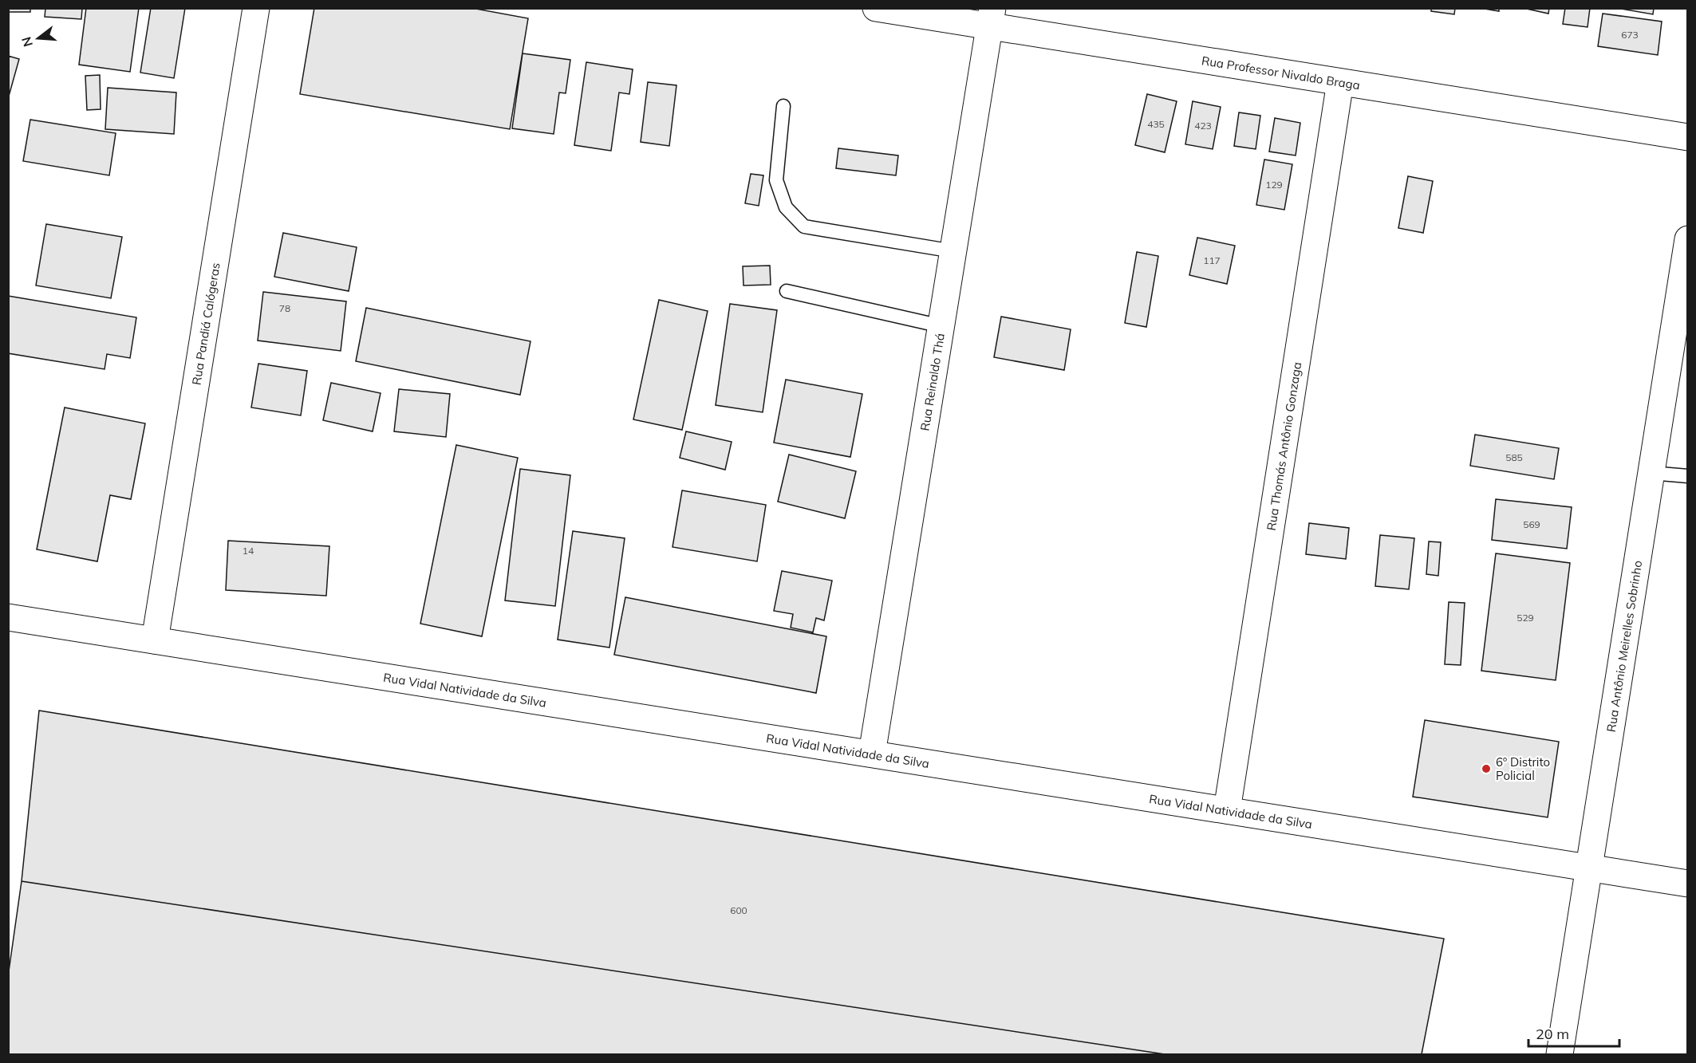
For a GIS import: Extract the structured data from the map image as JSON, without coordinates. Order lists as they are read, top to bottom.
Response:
{
  "streets": {
    "street": [
      "Rua Professor Nivaldo Braga",
      "Rua Pandiá Calógeras",
      "Rua Reinaldo Thá",
      "Rua Thomás Antônio Gonzaga",
      "Rua Antônio Meirelles Sobrinho",
      "Rua Vidal Natividade da Silva"
    ]
  },
  "crossings": [
    ["Rua Professor Nivaldo Braga", "Rua Reinaldo Thá"],
    ["Rua Professor Nivaldo Braga", "Rua Thomás Antônio Gonzaga"],
    ["Rua Pandiá Calógeras", "Rua Vidal Natividade da Silva"],
    ["Rua Reinaldo Thá", "Rua Vidal Natividade da Silva"],
    ["Rua Thomás Antônio Gonzaga", "Rua Vidal Natividade da Silva"],
    ["Rua Antônio Meirelles Sobrinho", "Rua Vidal Natividade da Silva"]
  ],
  "places": ["6º Distrito Policial"],
  "house_numbers": [
    "673",
    "435",
    "423",
    "129",
    "117",
    "78",
    "585",
    "569",
    "14",
    "529",
    "600"
  ],
  "scale_bar": "20 m",
  "north": "left"
}
